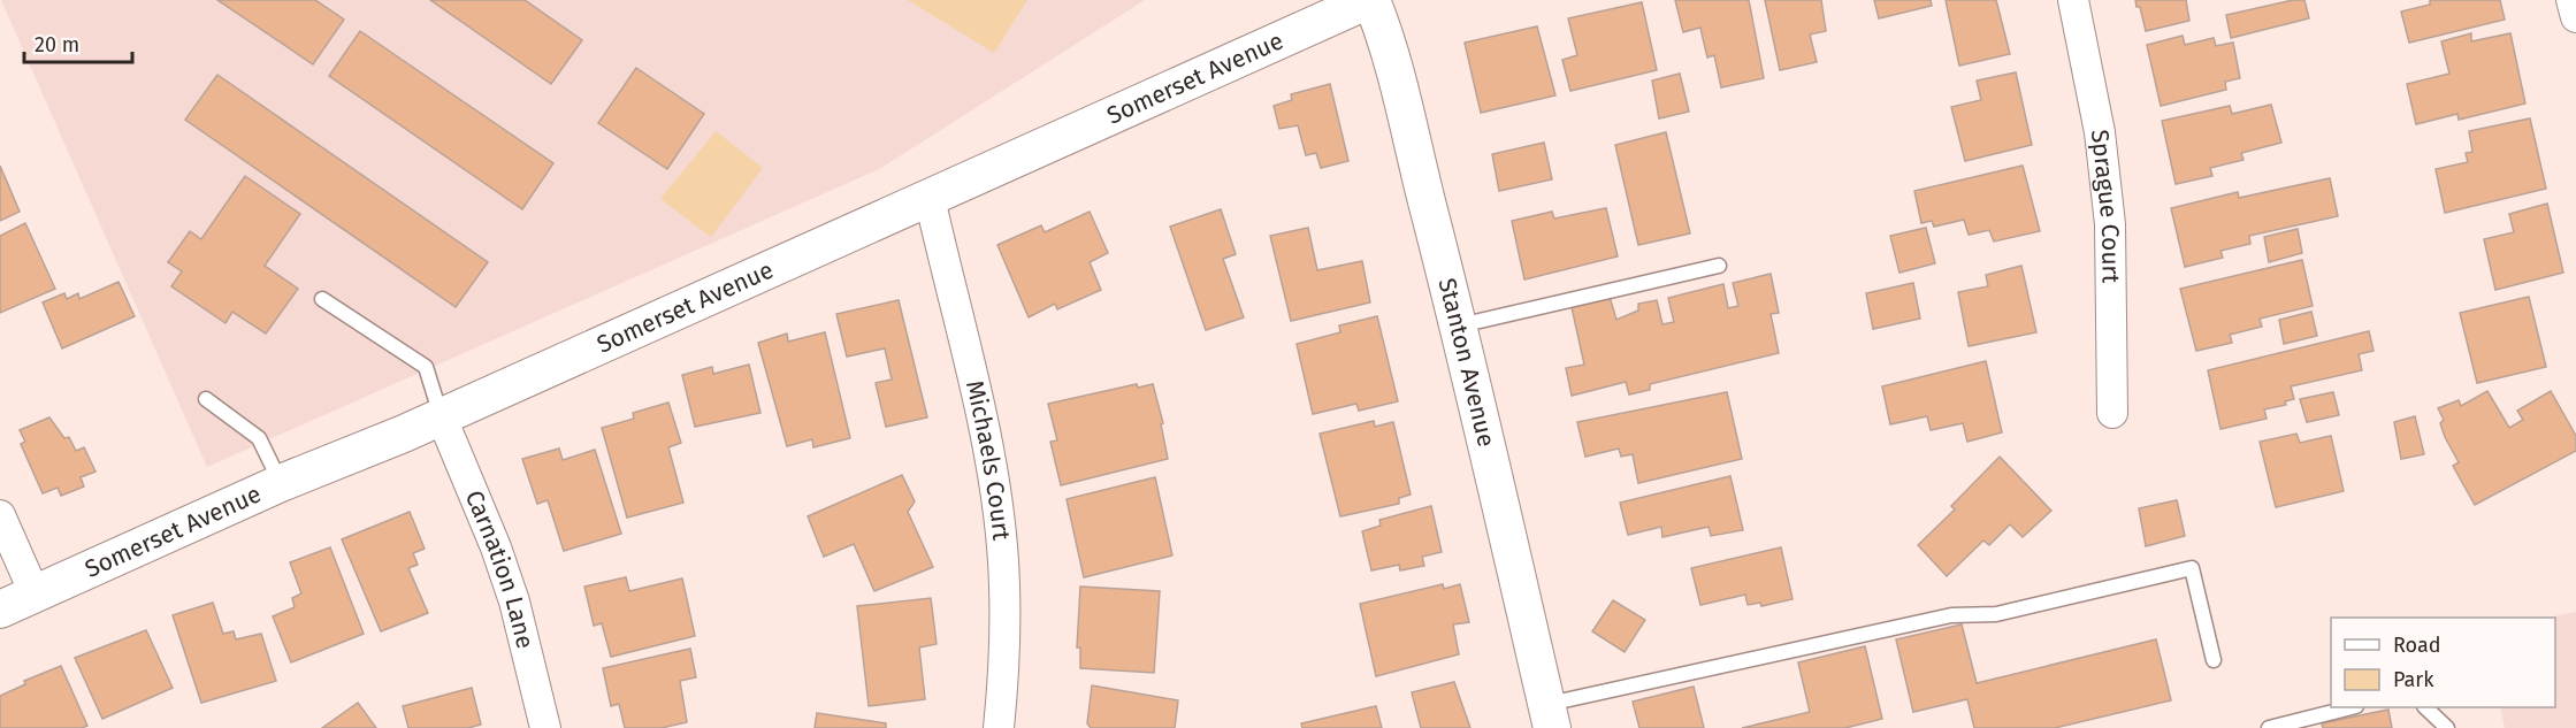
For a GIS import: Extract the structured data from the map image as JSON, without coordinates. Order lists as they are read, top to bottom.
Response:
{
  "streets": {
    "street": [
      "Somerset Avenue",
      "Sprague Court",
      "Stanton Avenue",
      "Michaels Court",
      "Carnation Lane"
    ]
  },
  "crossings": [
    ["Somerset Avenue", "Stanton Avenue"],
    ["Somerset Avenue", "Michaels Court"],
    ["Somerset Avenue", "Carnation Lane"]
  ],
  "legend": ["Road", "Park"],
  "scale_bar": "20 m"
}
